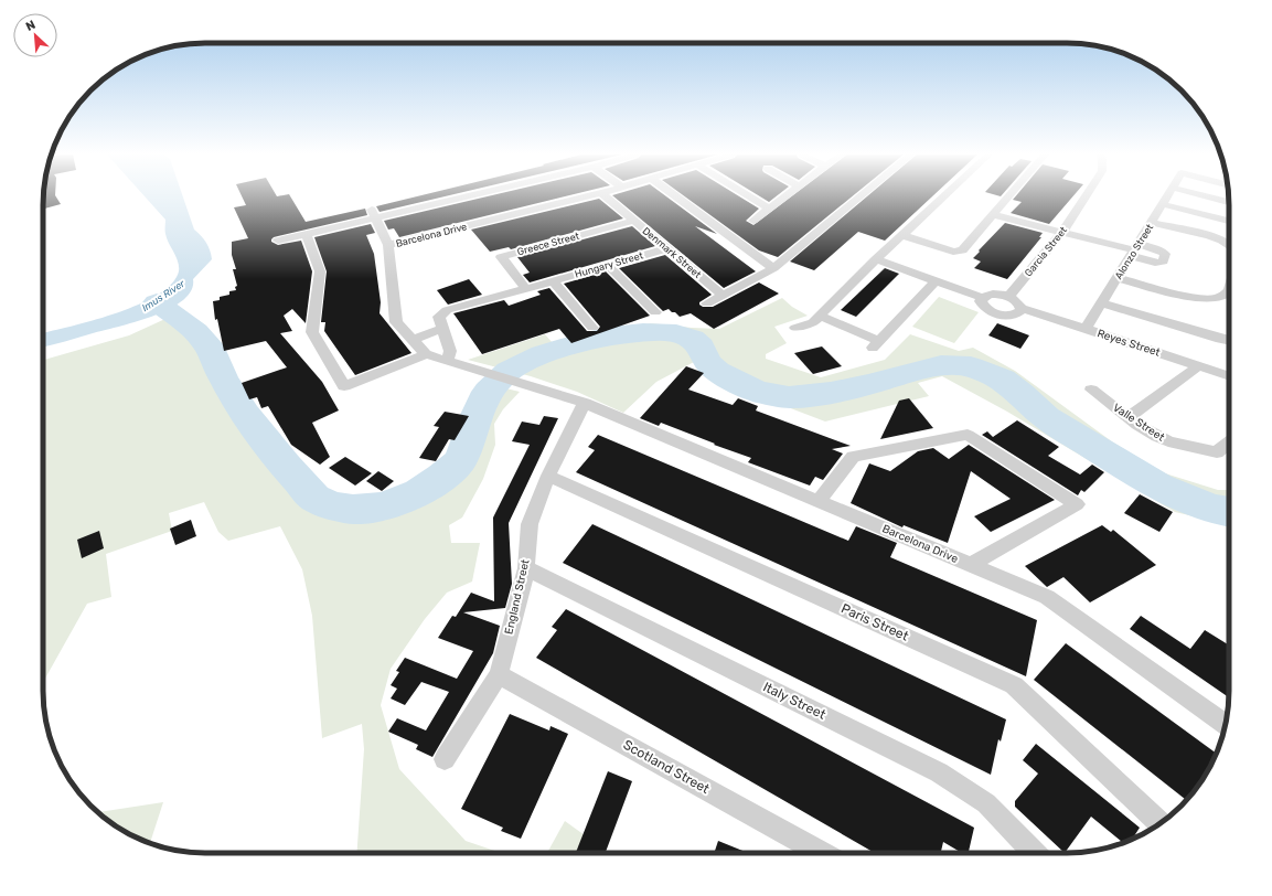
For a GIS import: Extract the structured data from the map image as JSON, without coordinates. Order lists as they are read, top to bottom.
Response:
{
  "streets": {
    "street": [
      "Barcelona Drive",
      "Greece Street",
      "Garcia Street",
      "Alonzo Street",
      "Denmark Street",
      "Hungary Street",
      "Reyes Street",
      "Valle Street",
      "England Street",
      "Paris Street",
      "Italy Street",
      "Scotland Street"
    ]
  },
  "crossings": [
    ["Barcelona Drive", "England Street"],
    ["Greece Street", "Denmark Street"],
    ["Greece Street", "Hungary Street"],
    ["Alonzo Street", "Reyes Street"],
    ["Denmark Street", "Hungary Street"],
    ["England Street", "Paris Street"],
    ["England Street", "Italy Street"],
    ["England Street", "Scotland Street"]
  ],
  "water": ["Imus River"],
  "north": "top left"
}
